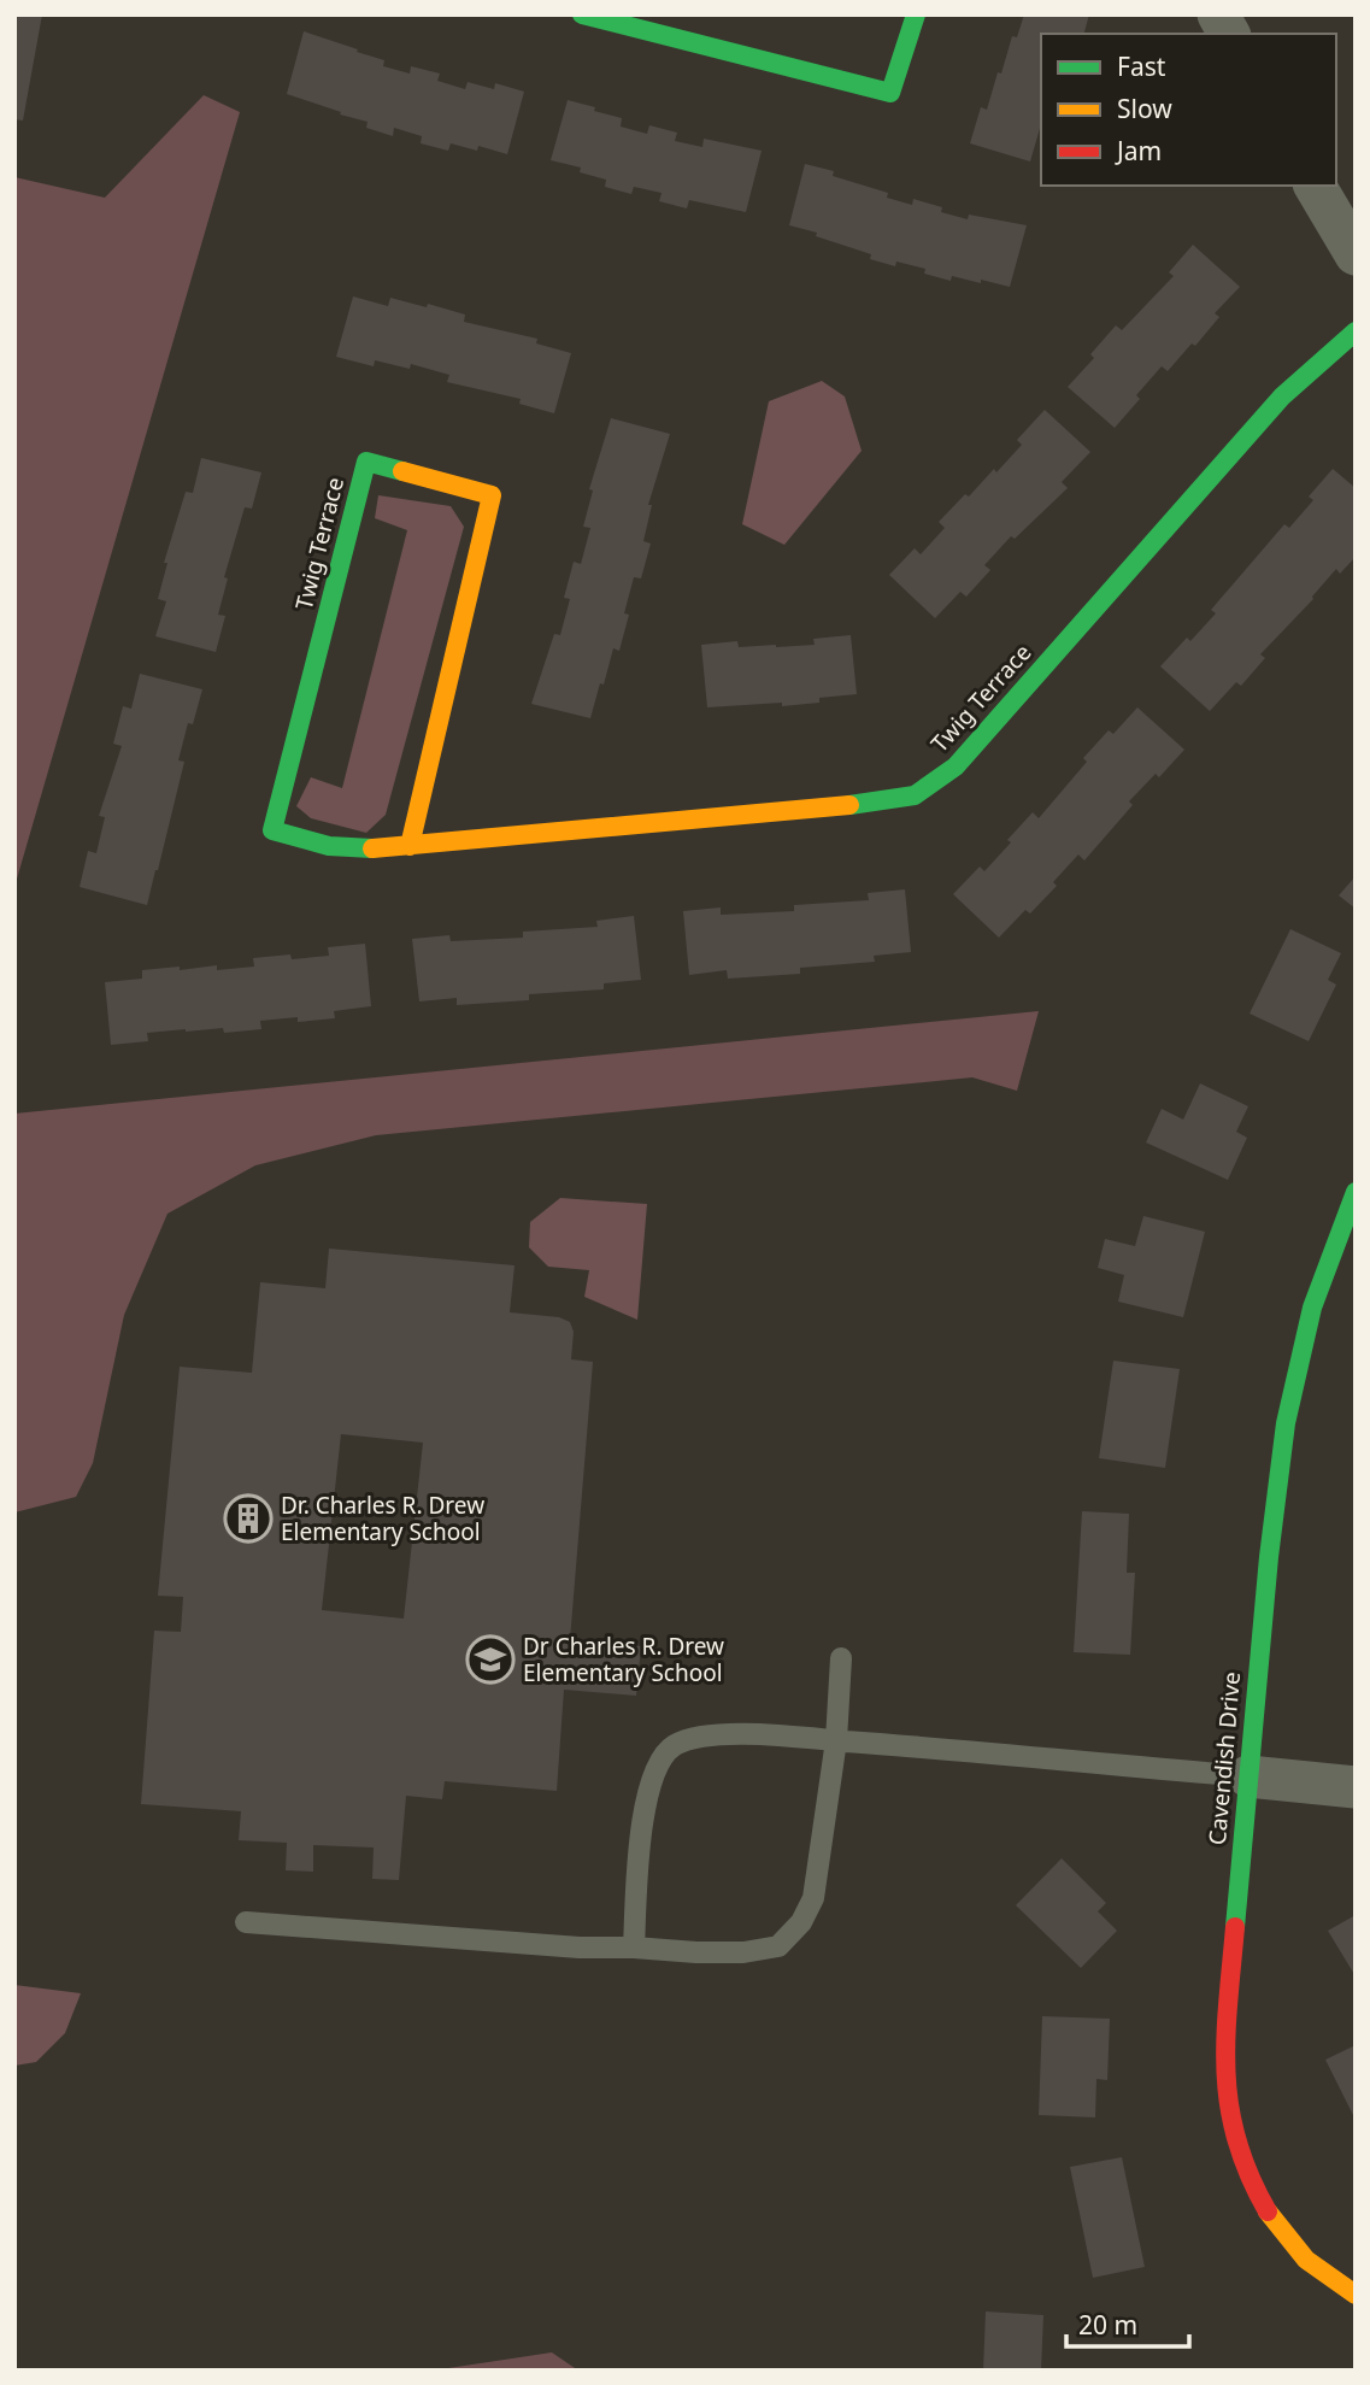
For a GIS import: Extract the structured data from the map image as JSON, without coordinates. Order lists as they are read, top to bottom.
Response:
{
  "streets": {
    "street": ["Twig Terrace", "Cavendish Drive"]
  },
  "places": {
    "building": ["Dr. Charles R. Drew Elementary School"],
    "school or university": ["Dr Charles R. Drew Elementary School"]
  },
  "legend": ["Fast", "Slow", "Jam"],
  "scale_bar": "20 m"
}
